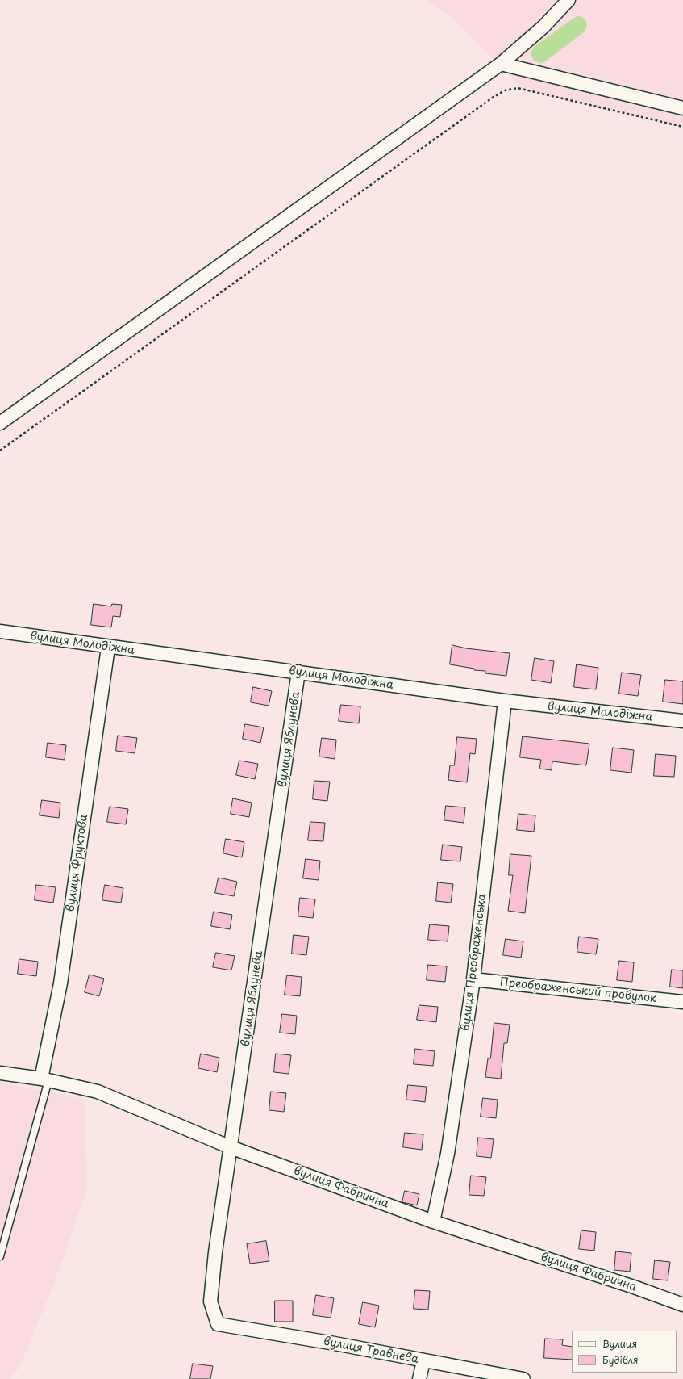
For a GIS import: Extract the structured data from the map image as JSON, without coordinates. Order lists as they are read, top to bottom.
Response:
{
  "streets": {
    "street": [
      "вулиця Молодіжна",
      "вулиця Яблунева",
      "вулиця Фруктова",
      "вулиця Преображенська",
      "Преображенський провулок",
      "вулиця Фабрична",
      "вулиця Травнева"
    ]
  },
  "crossings": [
    ["вулиця Молодіжна", "вулиця Яблунева"],
    ["вулиця Молодіжна", "вулиця Фруктова"],
    ["вулиця Молодіжна", "вулиця Преображенська"],
    ["вулиця Яблунева", "вулиця Фабрична"],
    ["вулиця Яблунева", "вулиця Травнева"],
    ["вулиця Фруктова", "вулиця Фабрична"],
    ["вулиця Преображенська", "Преображенський провулок"],
    ["вулиця Преображенська", "вулиця Фабрична"]
  ],
  "legend": ["Вулиця", "Будівля"]
}
